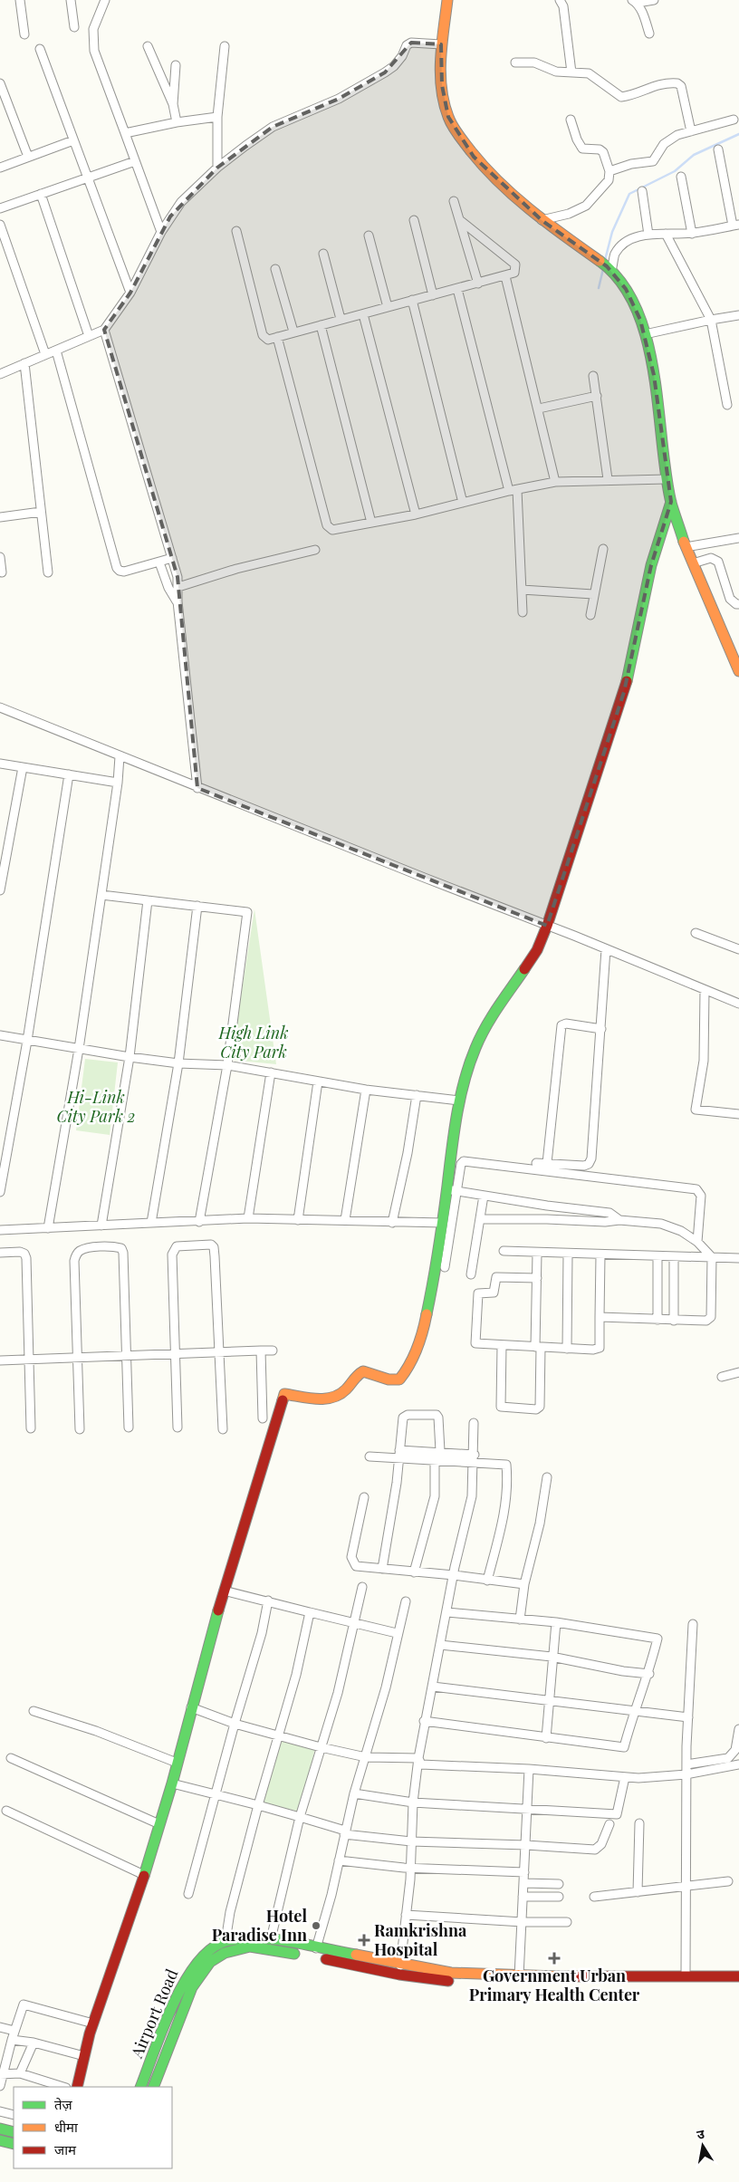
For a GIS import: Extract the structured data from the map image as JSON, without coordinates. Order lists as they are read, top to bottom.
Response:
{
  "streets": {
    "street": ["Airport Road"]
  },
  "parks": ["High Link City Park", "Hi-Link City Park 2"],
  "places": {
    "other": ["Hotel Paradise Inn"],
    "health": ["Ramkrishna Hospital", "Government Urban Primary Health Center"]
  },
  "legend": ["तेज़", "धीमा", "जाम"],
  "north": "top"
}
